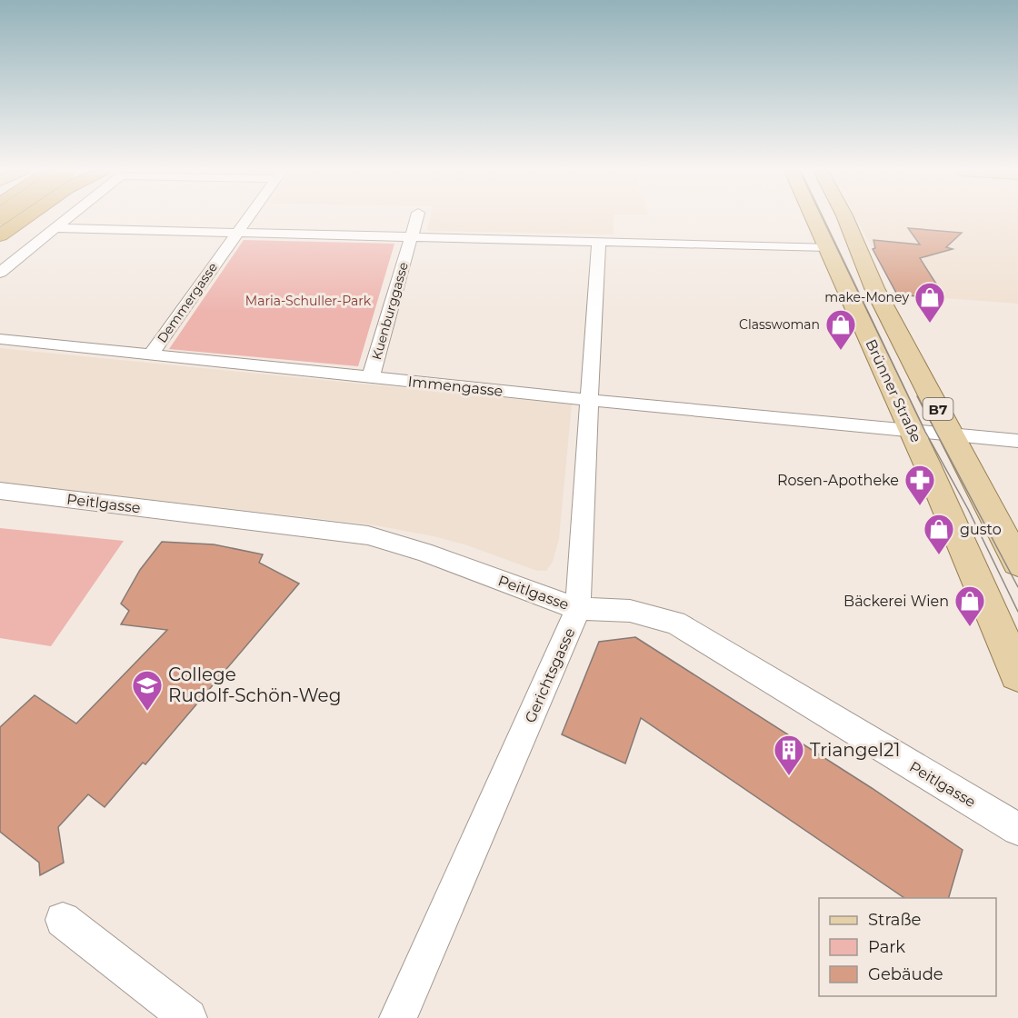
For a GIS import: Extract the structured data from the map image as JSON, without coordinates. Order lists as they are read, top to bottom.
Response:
{
  "streets": {
    "main road": ["Brünner Straße", "B7"],
    "street": [
      "Demmergasse",
      "Kuenburggasse",
      "Immengasse",
      "Peitlgasse",
      "Gerichtsgasse"
    ]
  },
  "crossings": [
    ["Demmergasse", "Immengasse"],
    ["Kuenburggasse", "Immengasse"],
    ["Immengasse", "Brünner Straße"],
    ["Immengasse", "Gerichtsgasse"],
    ["Peitlgasse", "Gerichtsgasse"]
  ],
  "parks": ["Maria-Schuller-Park"],
  "places": {
    "shop": [
      "make-Money",
      "Classwoman",
      "gusto",
      "Bäckerei Wien"
    ],
    "pharmacy": ["Rosen-Apotheke"],
    "school or university": ["College Rudolf-Schön-Weg"],
    "building": ["Triangel21"]
  },
  "legend": ["Straße", "Park", "Gebäude"]
}
